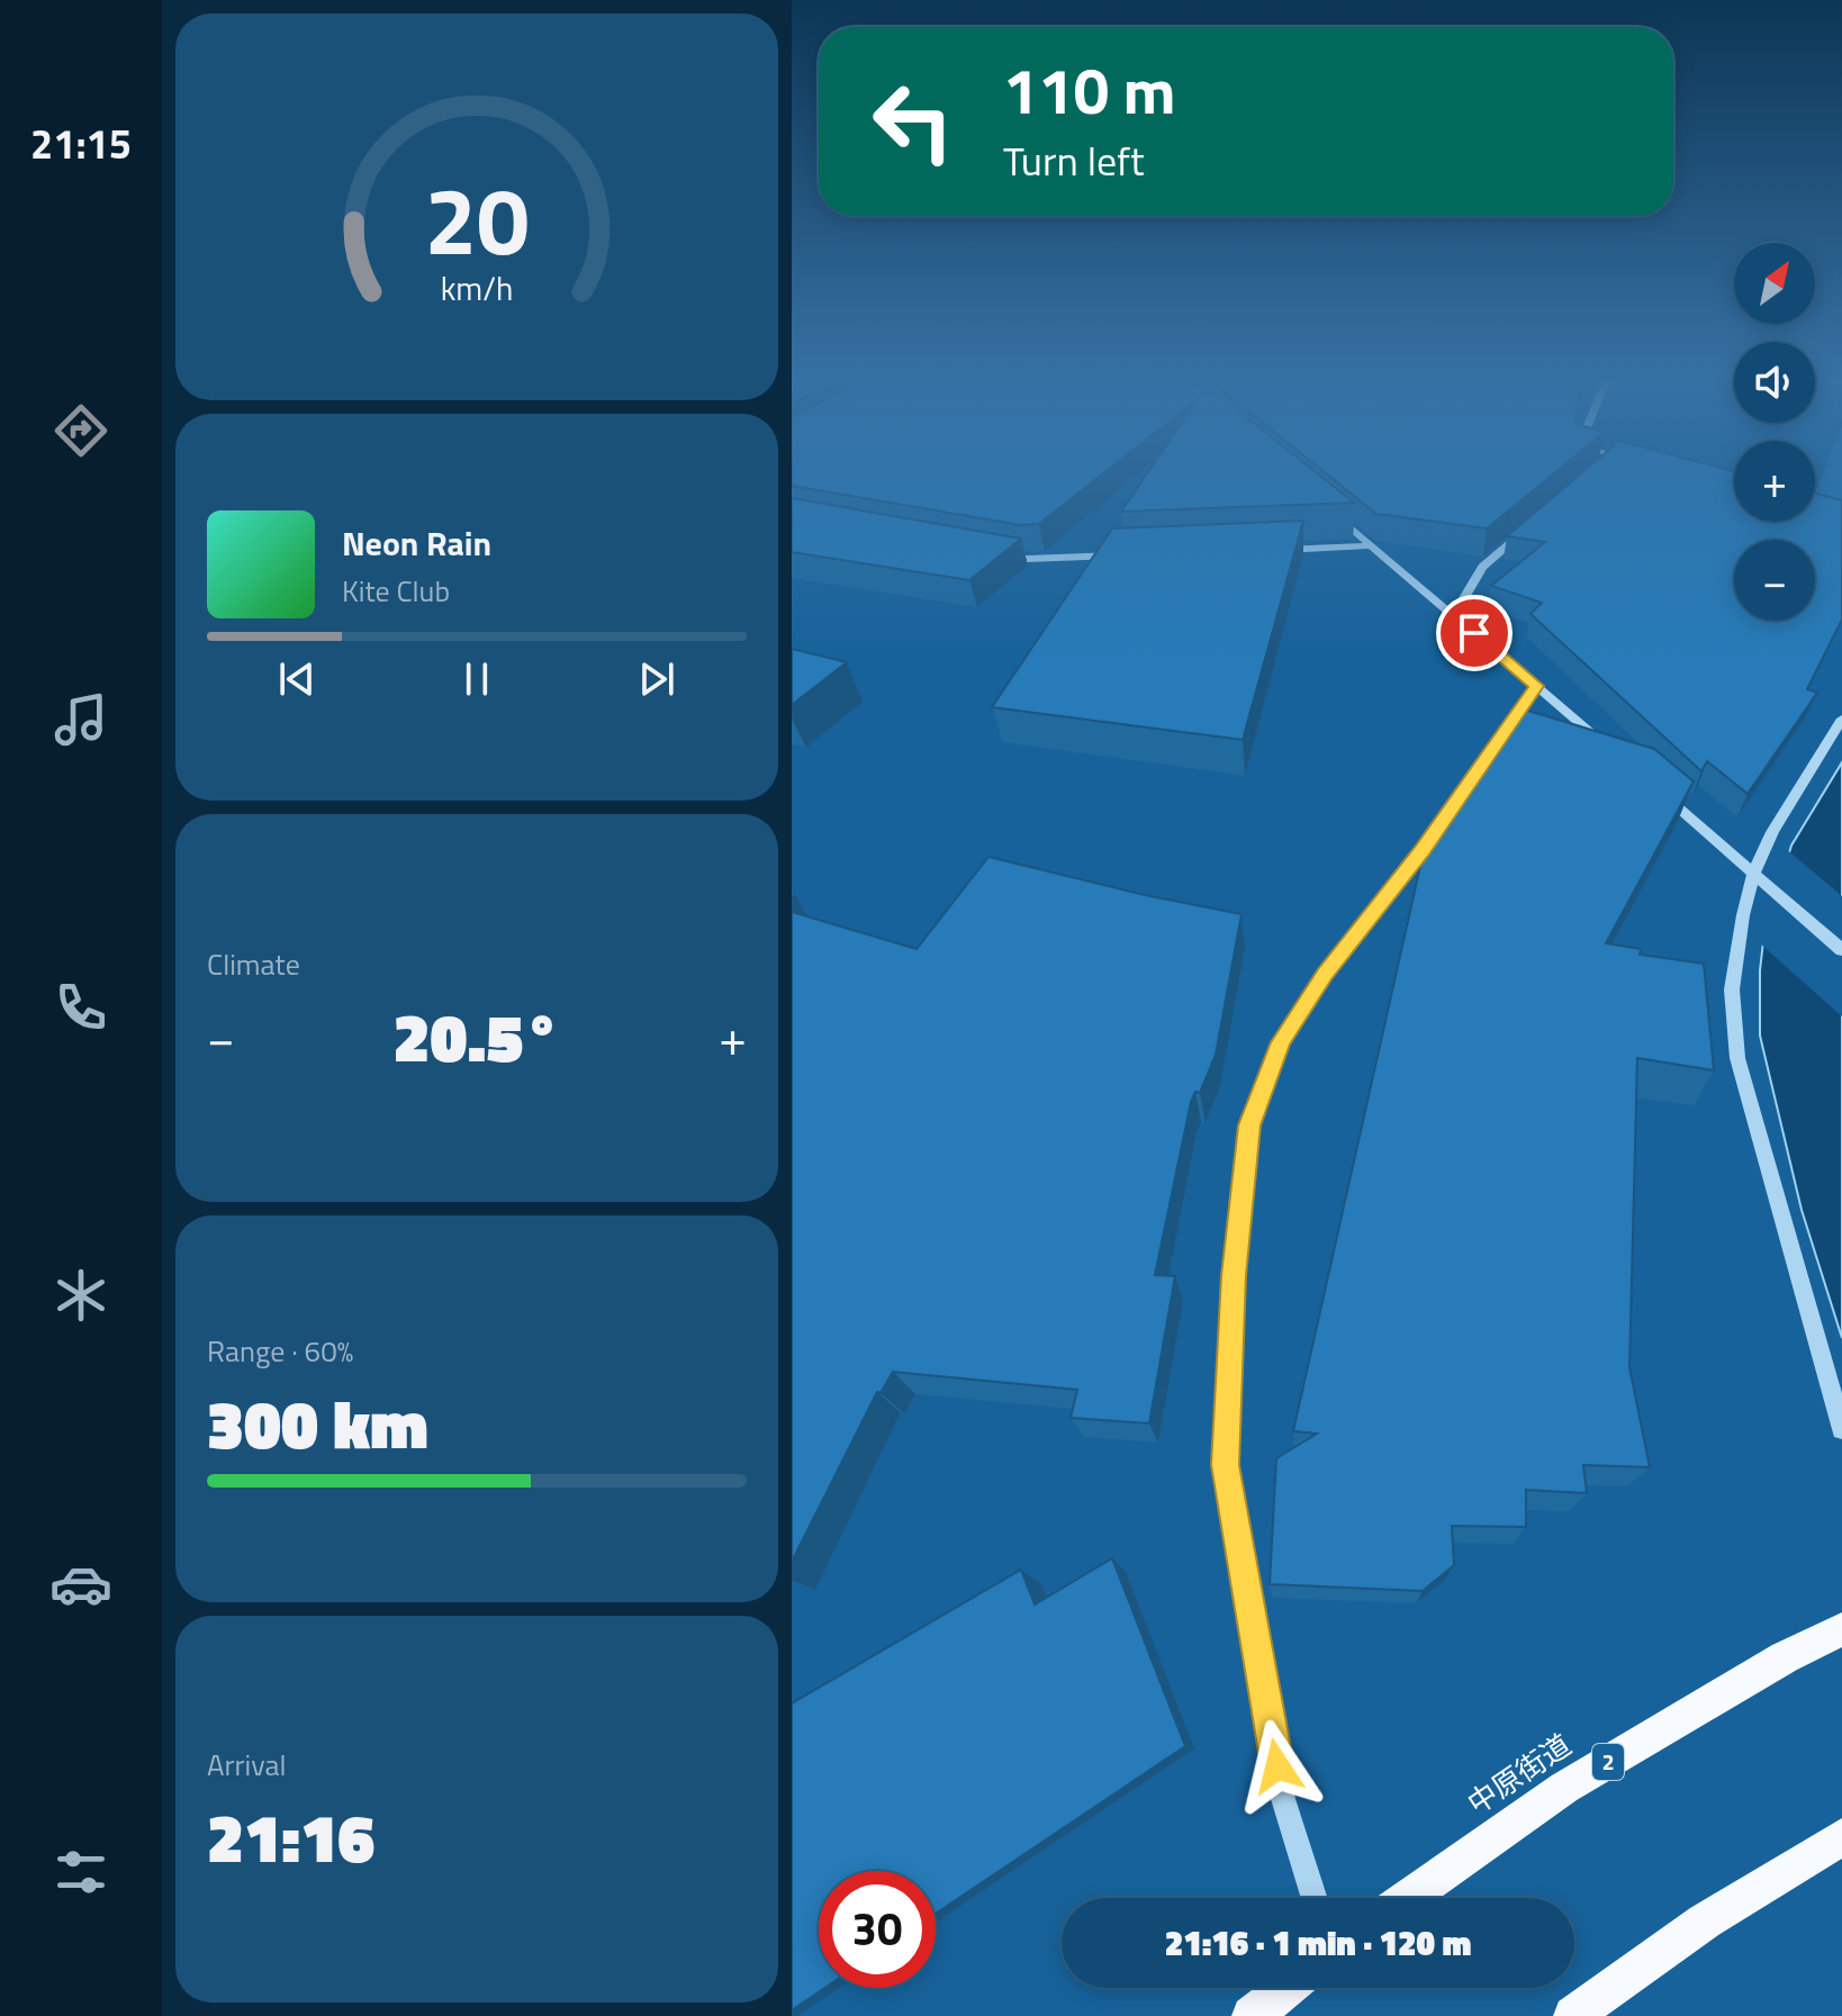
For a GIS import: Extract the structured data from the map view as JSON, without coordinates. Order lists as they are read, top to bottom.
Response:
{
  "streets": {
    "main road": ["2", "中原街道"]
  },
  "north": "top right",
  "page": {
    "tabs": "21:15",
    "turn": ["110 m", "Turn left"],
    "map_buttons": ["+", "−"],
    "song": ["Neon Rain", "Kite Club"],
    "tile": [
      "Climate",
      ["Range · 60%", "300 km"],
      ["Arrival", "21:16"]
    ],
    "heat": ["−", "20.5°", "+"],
    "limit": "30",
    "trip": "21:16 · 1 min · 120 m",
    "gauge": ["20", "km/h"]
  }
}
